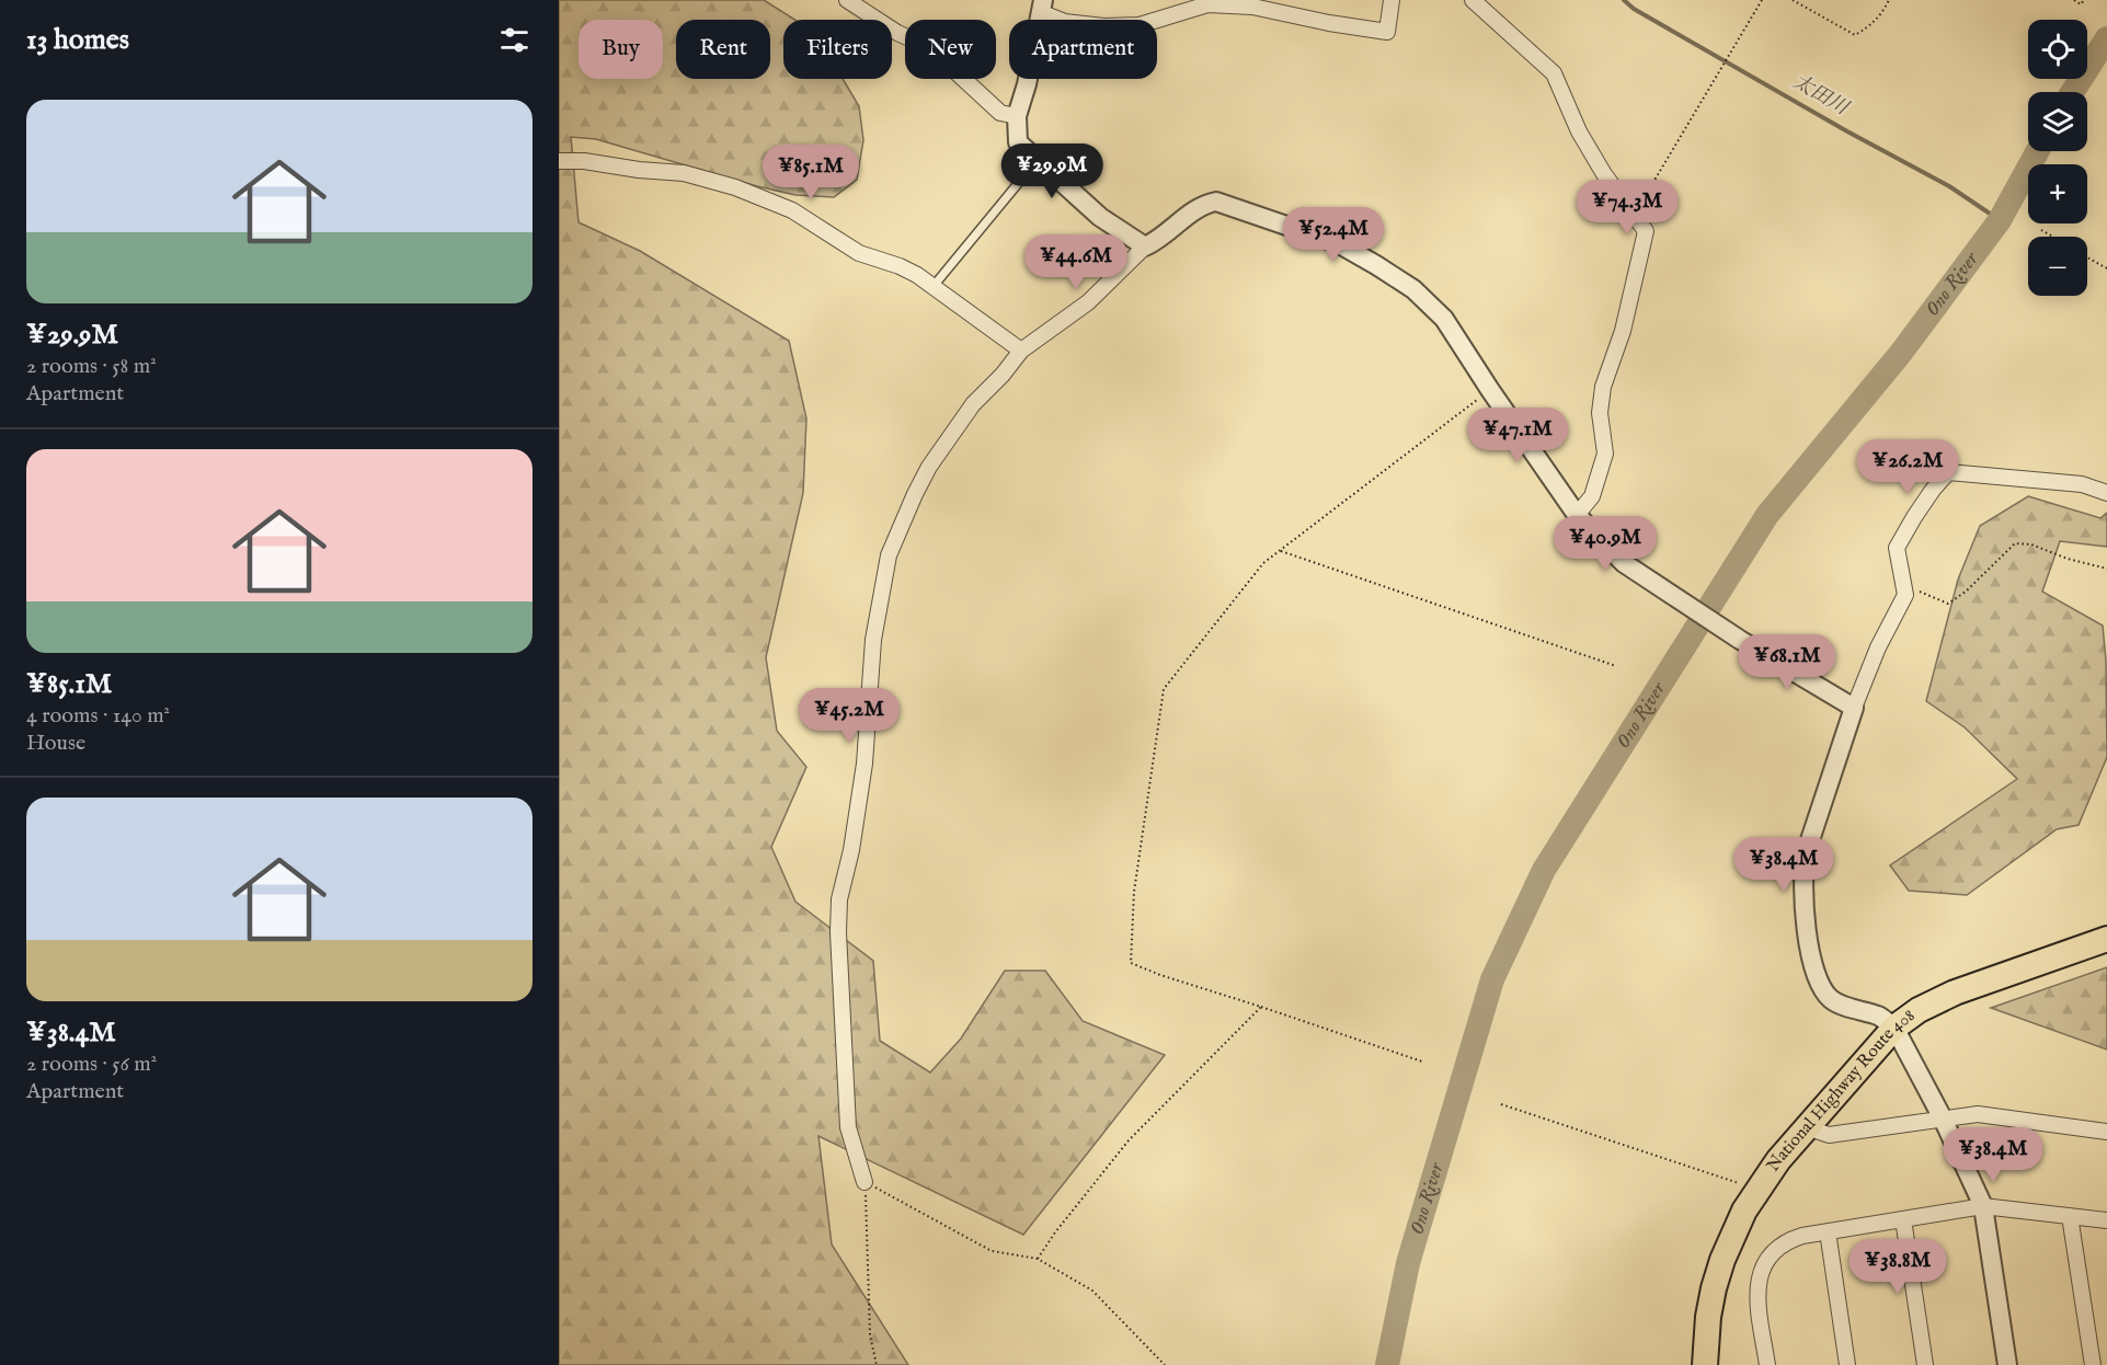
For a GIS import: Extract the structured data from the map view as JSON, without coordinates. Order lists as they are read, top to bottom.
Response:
{
  "streets": {
    "highway": ["National Highway Route 408"]
  },
  "water": ["太田川", "Ono River"],
  "page": {
    "heading": "13 homes",
    "map_buttons": ["+", "−"],
    "chip": [
      "Buy",
      "Rent",
      "Filters",
      "New",
      "Apartment"
    ],
    "list": [
      {
        "name": "¥29.9M",
        "note": "2 rooms · 58 m² · Apartment"
      },
      {
        "name": "¥85.1M",
        "note": "4 rooms · 140 m² · House"
      },
      {
        "name": "¥38.4M",
        "note": "2 rooms · 56 m² · Apartment"
      }
    ],
    "price": [
      "¥29.9M",
      "¥85.1M",
      "¥74.3M",
      "¥52.4M",
      "¥44.6M",
      "¥47.1M",
      "¥26.2M",
      "¥40.9M",
      "¥68.1M",
      "¥45.2M",
      "¥38.4M",
      "¥38.4M",
      "¥38.8M"
    ]
  }
}
